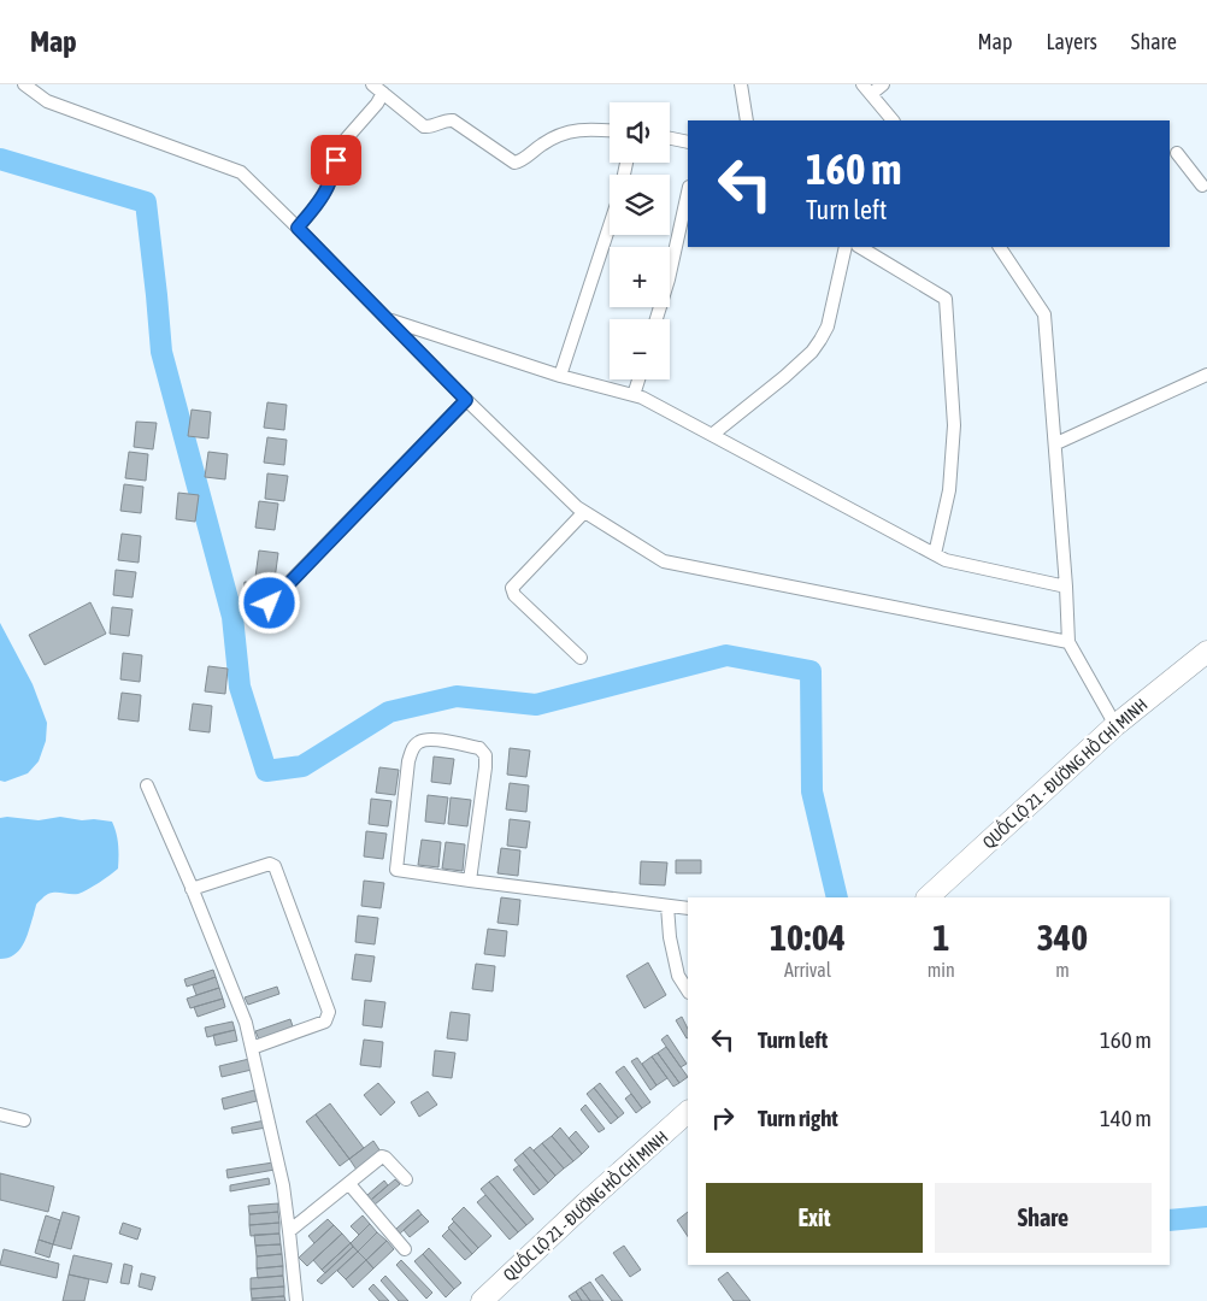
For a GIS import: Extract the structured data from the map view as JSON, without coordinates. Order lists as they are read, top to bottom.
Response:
{
  "streets": {
    "highway": ["QUỐC LỘ 21 - ĐƯỜNG HỒ CHÍ MINH"]
  },
  "page": {
    "header": "Map",
    "nav": ["Map", "Layers", "Share"],
    "map_buttons": ["+", "−"],
    "turn": ["160 m", "Turn left"],
    "eta": [
      "10:04",
      "Arrival",
      "1",
      "min",
      "340",
      "m"
    ],
    "list": [
      {
        "name": "Turn left",
        "value": "160 m"
      },
      {
        "name": "Turn right",
        "value": "140 m"
      }
    ],
    "buttons": ["Exit", "Share"]
  }
}
